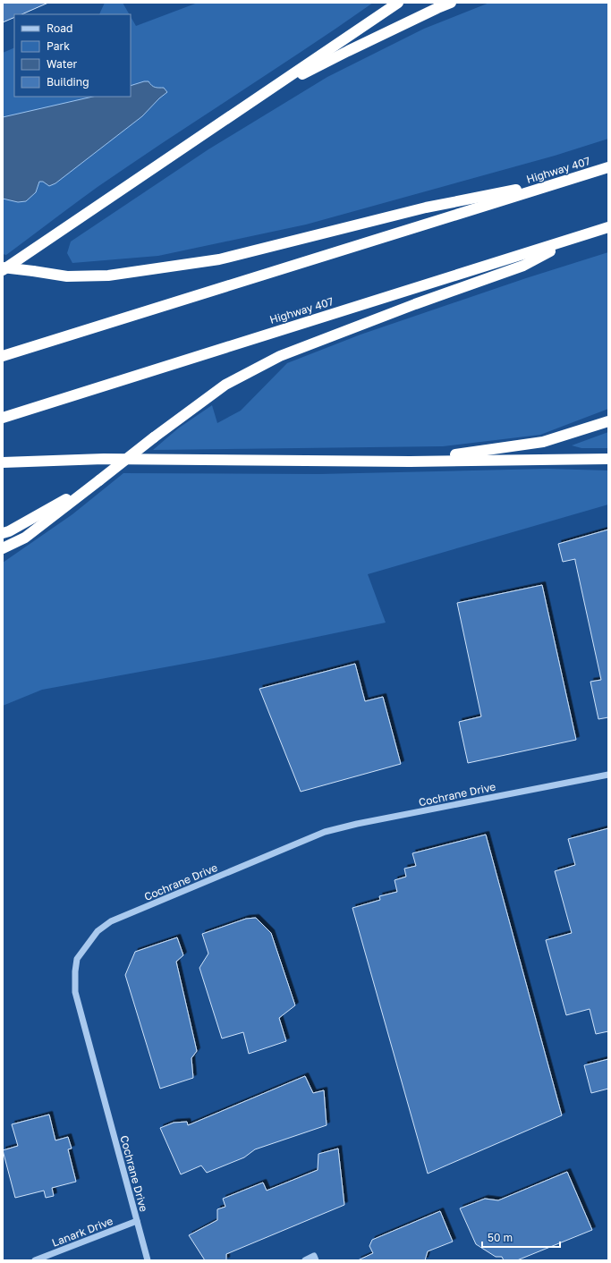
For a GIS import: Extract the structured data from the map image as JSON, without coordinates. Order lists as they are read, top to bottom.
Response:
{
  "streets": {
    "highway": ["Highway 407"],
    "street": ["Cochrane Drive", "Lanark Drive"]
  },
  "crossings": [
    ["Cochrane Drive", "Lanark Drive"]
  ],
  "legend": [
    "Road",
    "Park",
    "Water",
    "Building"
  ],
  "scale_bar": "50 m"
}
